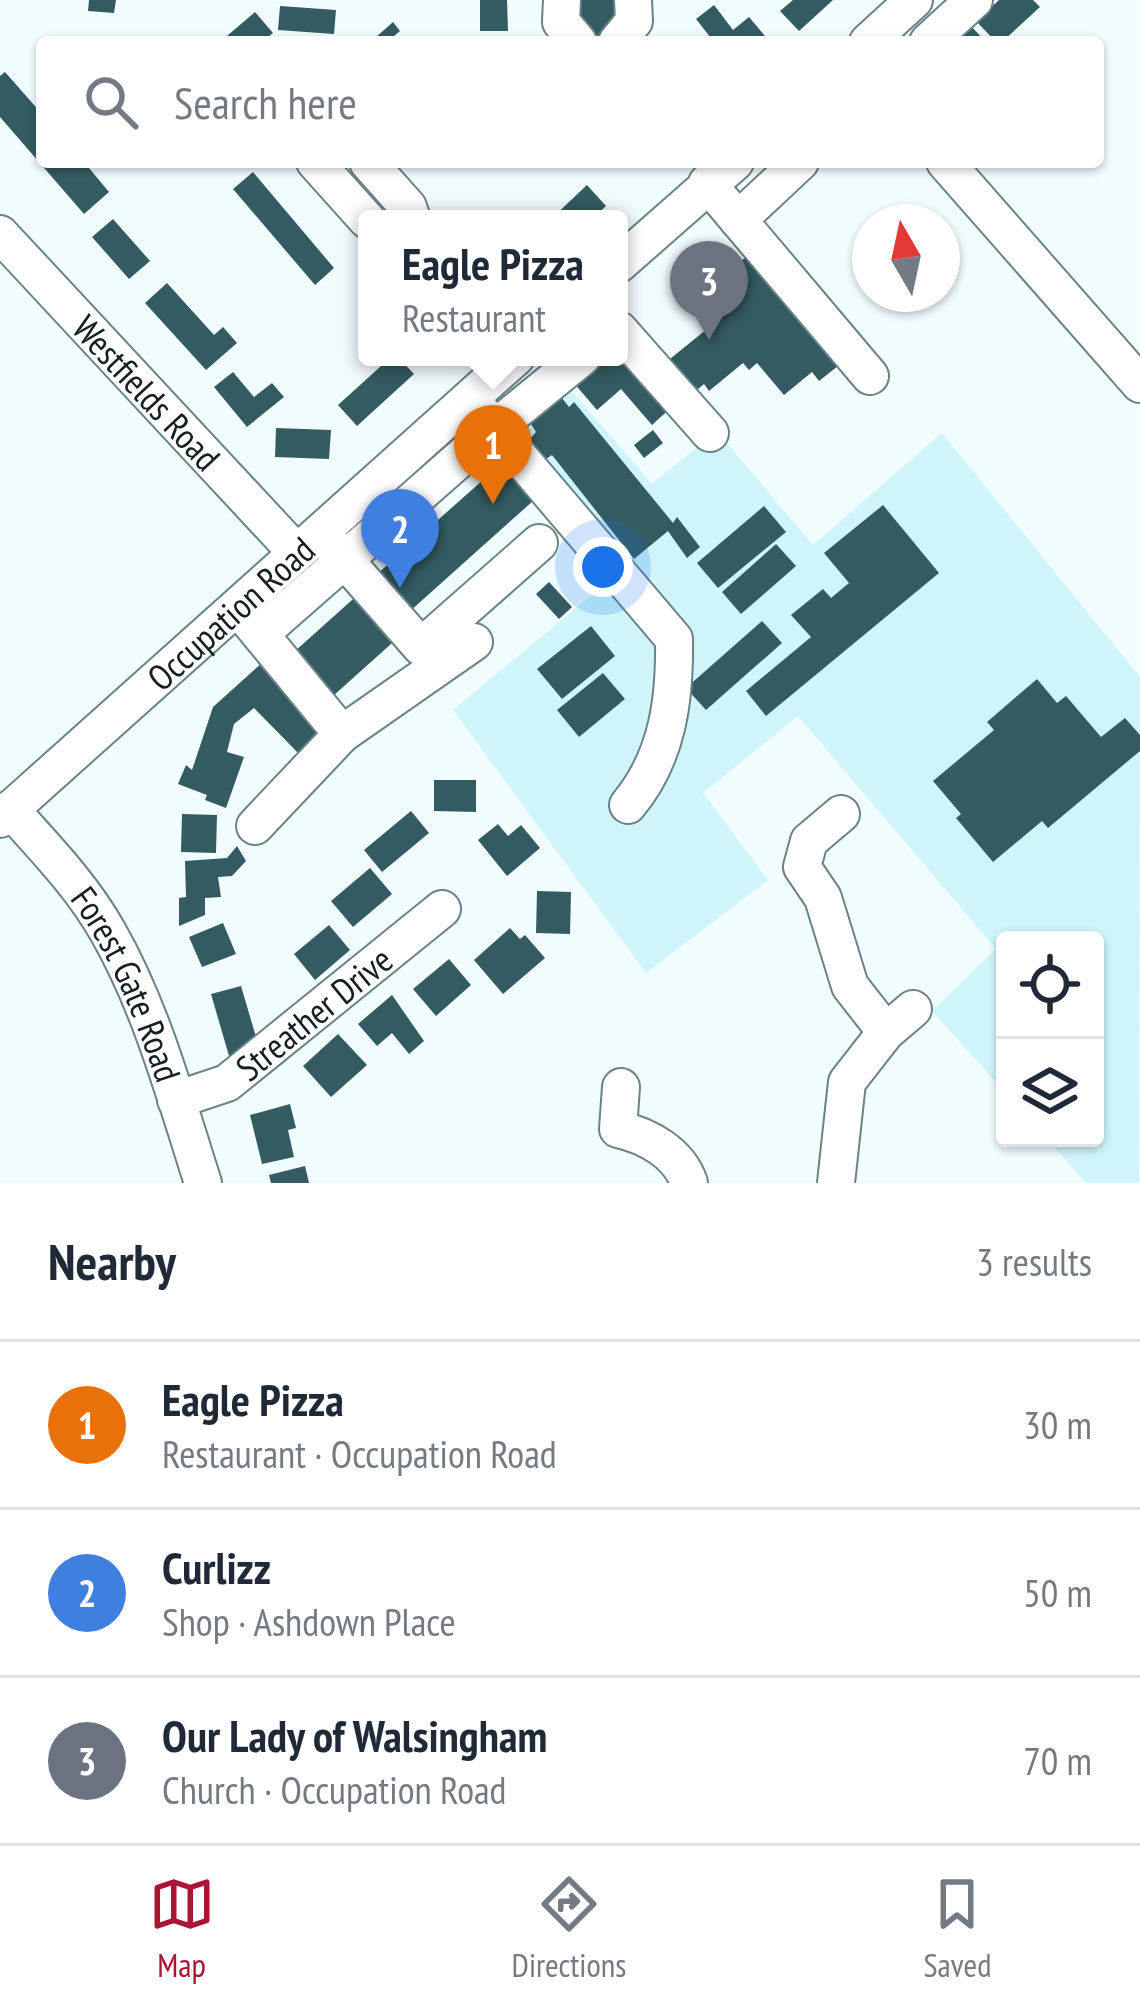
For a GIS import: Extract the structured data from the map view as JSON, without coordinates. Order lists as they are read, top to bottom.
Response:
{
  "streets": {
    "street": [
      "Westfields Road",
      "Occupation Road",
      "Forest Gate Road",
      "Streather Drive"
    ]
  },
  "crossings": [
    ["Westfields Road", "Occupation Road"],
    ["Occupation Road", "Forest Gate Road"],
    ["Forest Gate Road", "Streather Drive"]
  ],
  "north": "top",
  "page": {
    "search": "Search here",
    "popup": ["Eagle Pizza", "Restaurant"],
    "pins": ["3", "1", "2"],
    "heading": ["Nearby", "3 results"],
    "list": [
      {
        "mark": "1",
        "name": "Eagle Pizza",
        "note": "Restaurant · Occupation Road",
        "value": "30 m"
      },
      {
        "mark": "2",
        "name": "Curlizz",
        "note": "Shop · Ashdown Place",
        "value": "50 m"
      },
      {
        "mark": "3",
        "name": "Our Lady of Walsingham",
        "note": "Church · Occupation Road",
        "value": "70 m"
      }
    ],
    "nav": ["Map", "Directions", "Saved"]
  }
}
